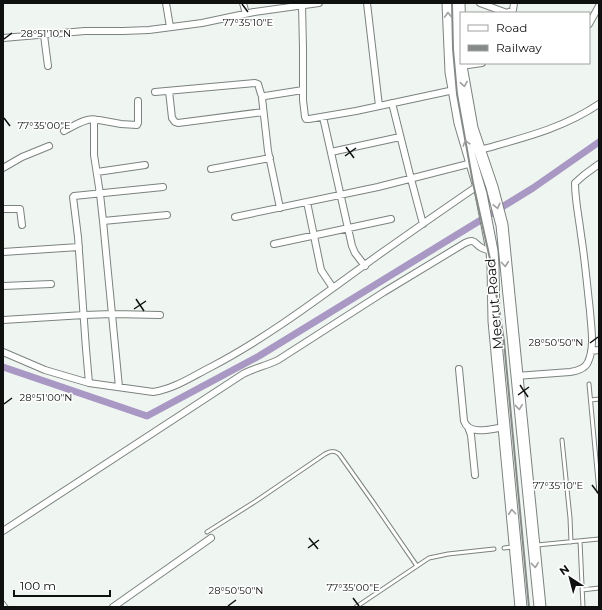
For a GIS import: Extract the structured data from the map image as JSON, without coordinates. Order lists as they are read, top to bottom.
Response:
{
  "streets": {
    "highway": ["Meerut Road"]
  },
  "legend": ["Road", "Railway"],
  "scale_bar": "100 m",
  "north": "top left",
  "coordinates": [
    "77°35'10\"E",
    "28°51'10\"N",
    "77°35'00\"E",
    "28°50'50\"N",
    "28°51'00\"N"
  ]
}
